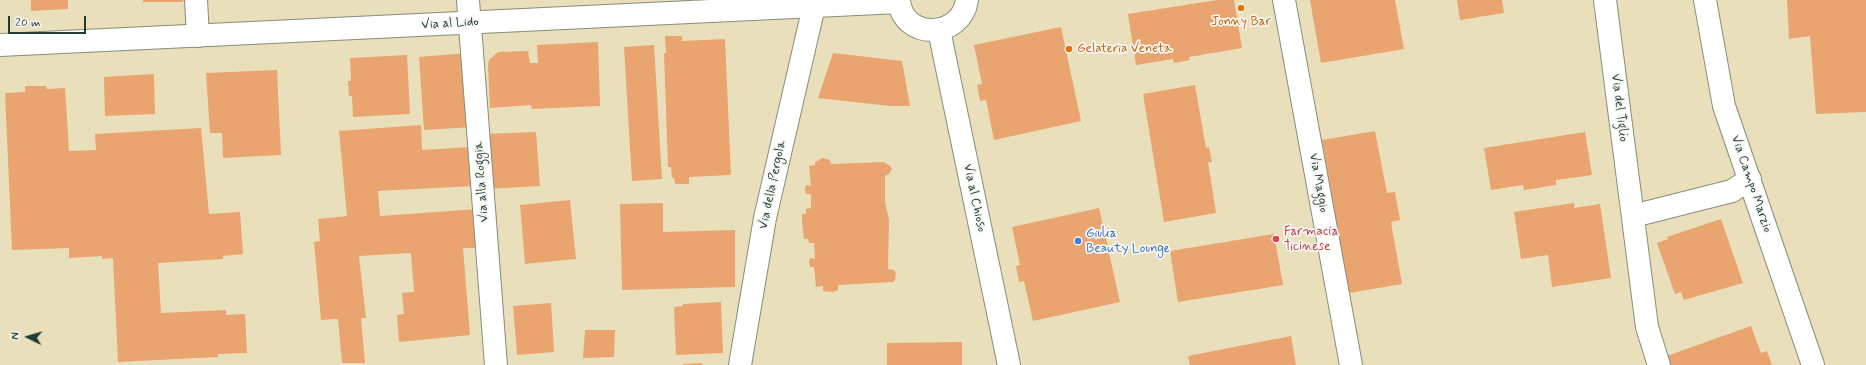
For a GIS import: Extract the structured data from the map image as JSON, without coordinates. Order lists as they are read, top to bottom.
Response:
{
  "streets": {
    "street": [
      "Via al Lido",
      "Via del Tiglio",
      "Via alla Roggia",
      "Via Maggio",
      "Via Campo Marzio",
      "Via della Pergola",
      "Via al Chioso"
    ]
  },
  "crossings": [
    ["Via al Lido", "Via alla Roggia"],
    ["Via al Lido", "Via della Pergola"]
  ],
  "places": [
    "Jonny Bar",
    "Gelateria Veneta",
    "Farmacia Ticinese",
    "Giulia Beauty Lounge"
  ],
  "scale_bar": "20 m",
  "north": "left"
}
